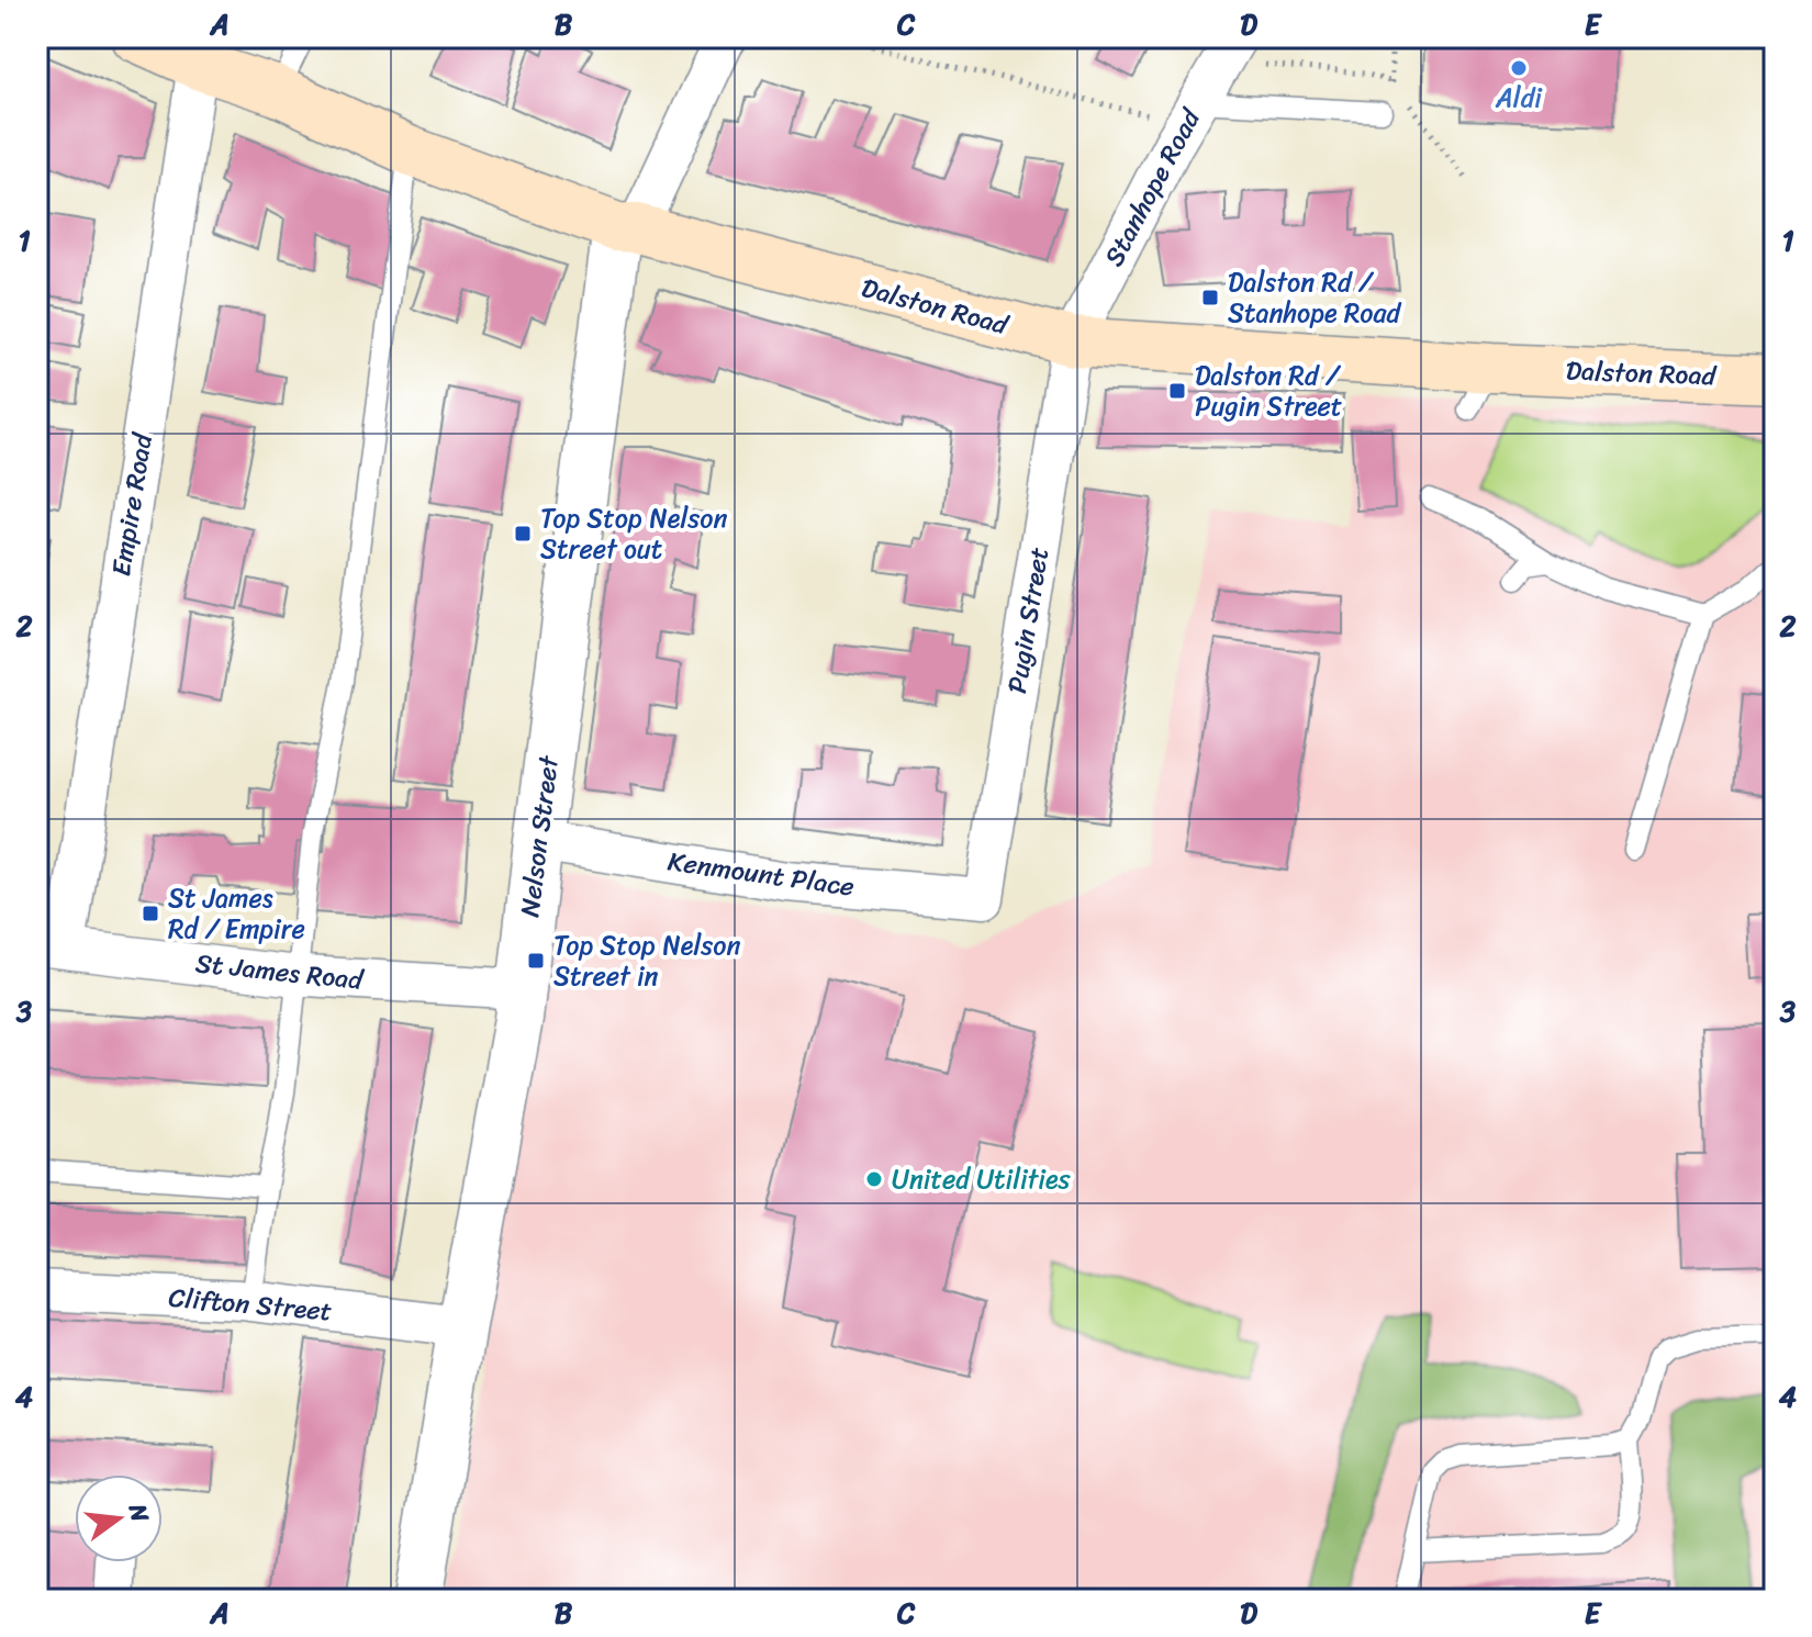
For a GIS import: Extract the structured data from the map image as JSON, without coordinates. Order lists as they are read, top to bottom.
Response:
{
  "streets": {
    "main road": ["Dalston Road"],
    "street": [
      "Stanhope Road",
      "Empire Road",
      "Pugin Street",
      "Nelson Street",
      "Kenmount Place",
      "St James Road",
      "Clifton Street"
    ]
  },
  "crossings": [
    ["Stanhope Road", "Dalston Road"],
    ["Stanhope Road", "Pugin Street"],
    ["Dalston Road", "Empire Road"],
    ["Dalston Road", "Pugin Street"],
    ["Dalston Road", "Nelson Street"],
    ["Empire Road", "St James Road"],
    ["Pugin Street", "Kenmount Place"],
    ["Nelson Street", "Kenmount Place"],
    ["Nelson Street", "St James Road"],
    ["Nelson Street", "Clifton Street"]
  ],
  "places": {
    "other": ["Aldi", "United Utilities"],
    "transit": [
      "Dalston Rd / Stanhope Road",
      "Dalston Rd / Pugin Street",
      "Top Stop Nelson Street out",
      "St James Rd / Empire",
      "Top Stop Nelson Street in"
    ]
  },
  "north": "right",
  "grid": {
    "columns": [
      "A",
      "B",
      "C",
      "D",
      "E"
    ],
    "rows": [
      "1",
      "2",
      "3",
      "4"
    ]
  }
}
